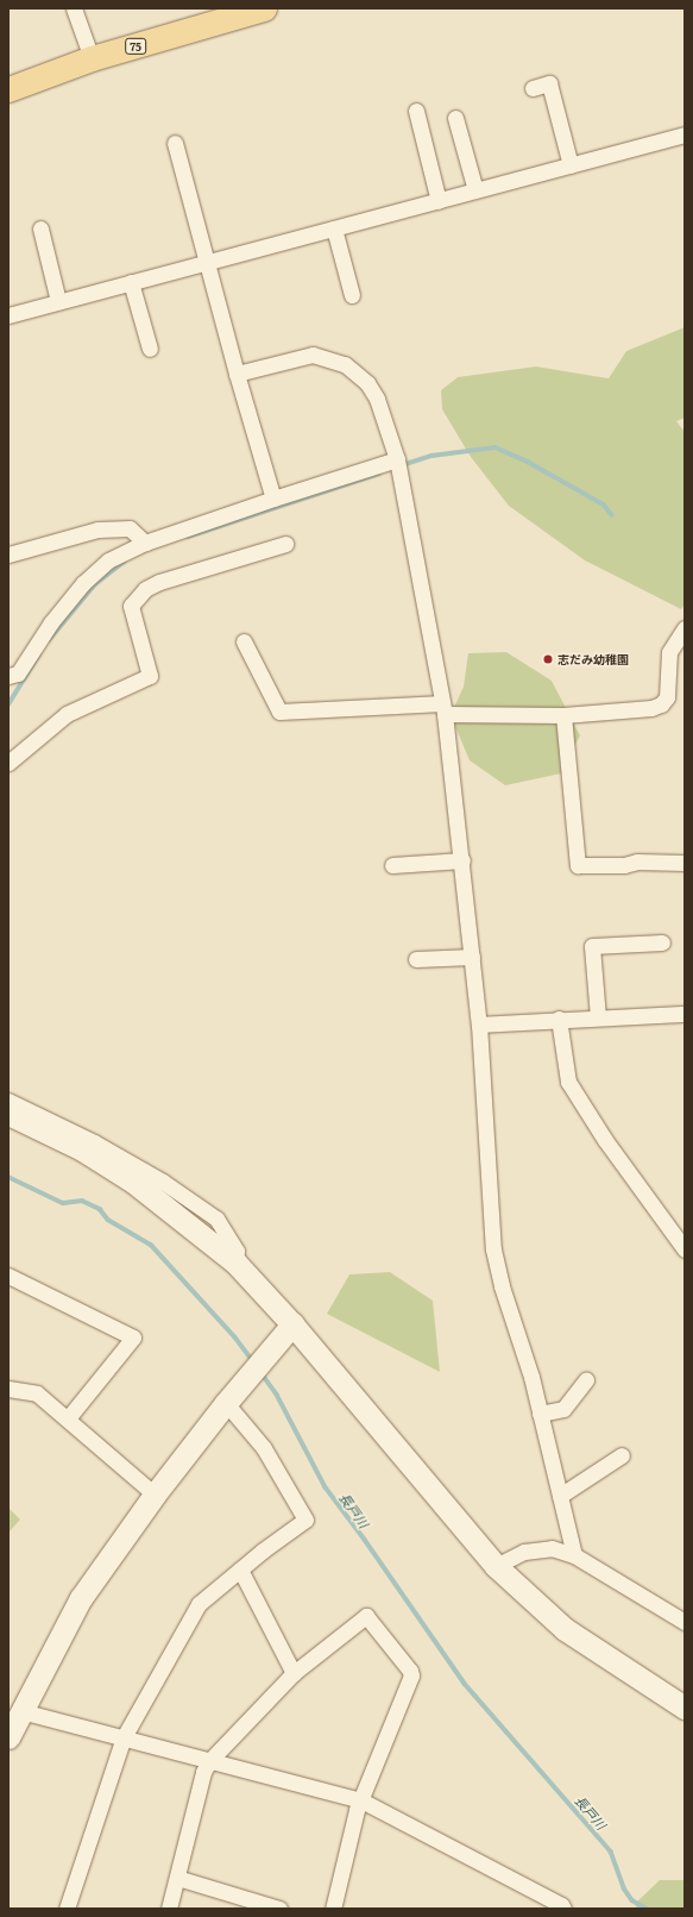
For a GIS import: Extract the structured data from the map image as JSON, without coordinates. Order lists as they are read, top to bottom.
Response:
{
  "streets": {
    "main road": ["75"]
  },
  "water": ["長戸川"],
  "places": ["志だみ幼稚園"]
}
